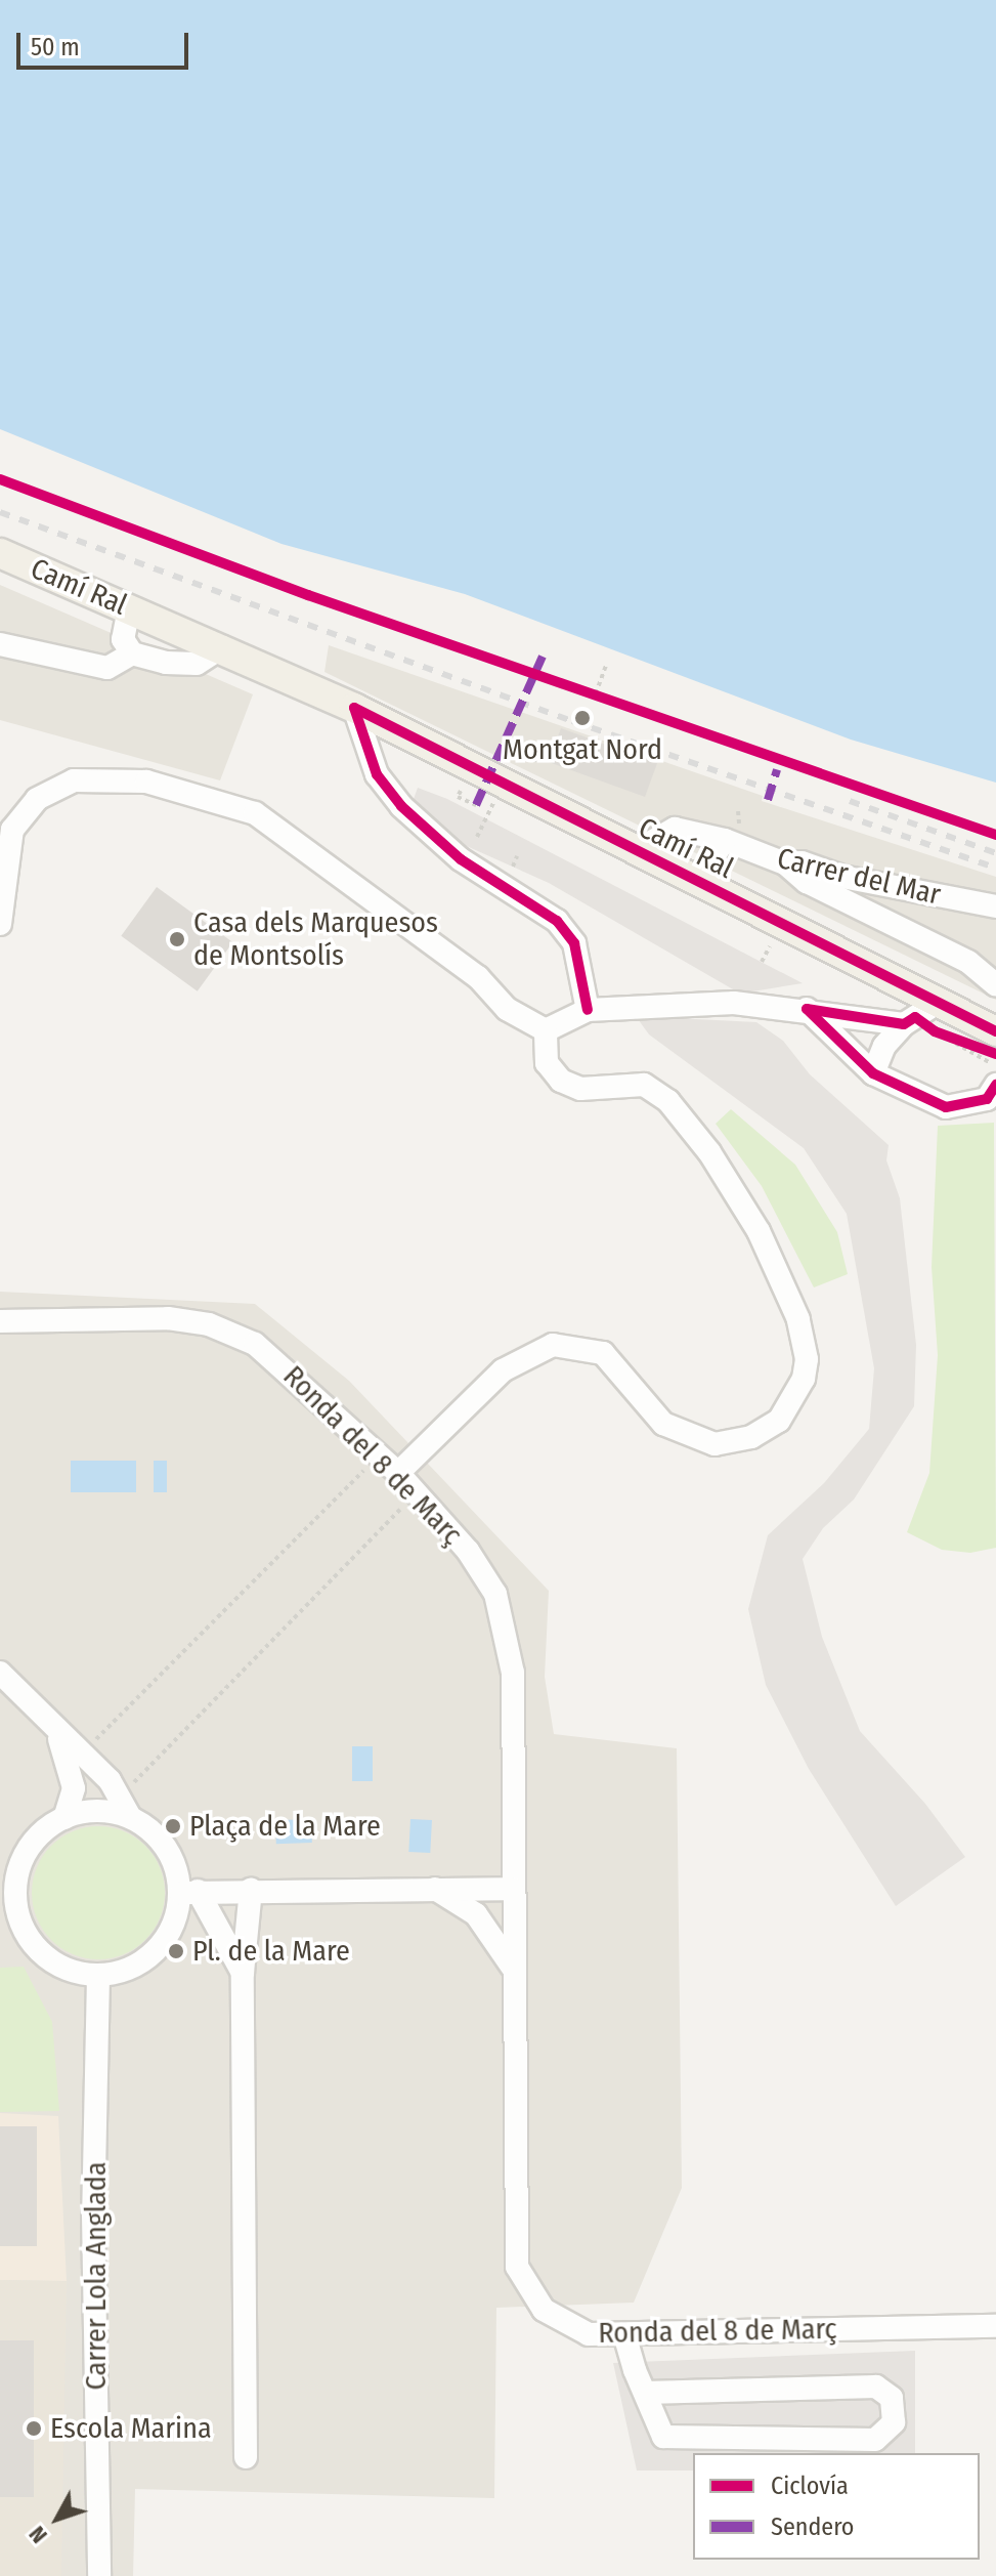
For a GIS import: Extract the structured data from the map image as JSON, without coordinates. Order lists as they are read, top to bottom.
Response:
{
  "streets": {
    "main road": ["Camí Ral"],
    "street": ["Carrer del Mar", "Ronda del 8 de Març", "Carrer Lola Anglada"]
  },
  "crossings": [
    ["Camí Ral", "Carrer del Mar"]
  ],
  "places": [
    "Montgat Nord",
    "Casa dels Marquesos de Montsolís",
    "Plaça de la Mare",
    "Pl. de la Mare",
    "Escola Marina"
  ],
  "legend": ["Ciclovía", "Sendero"],
  "scale_bar": "50 m",
  "north": "bottom left"
}
